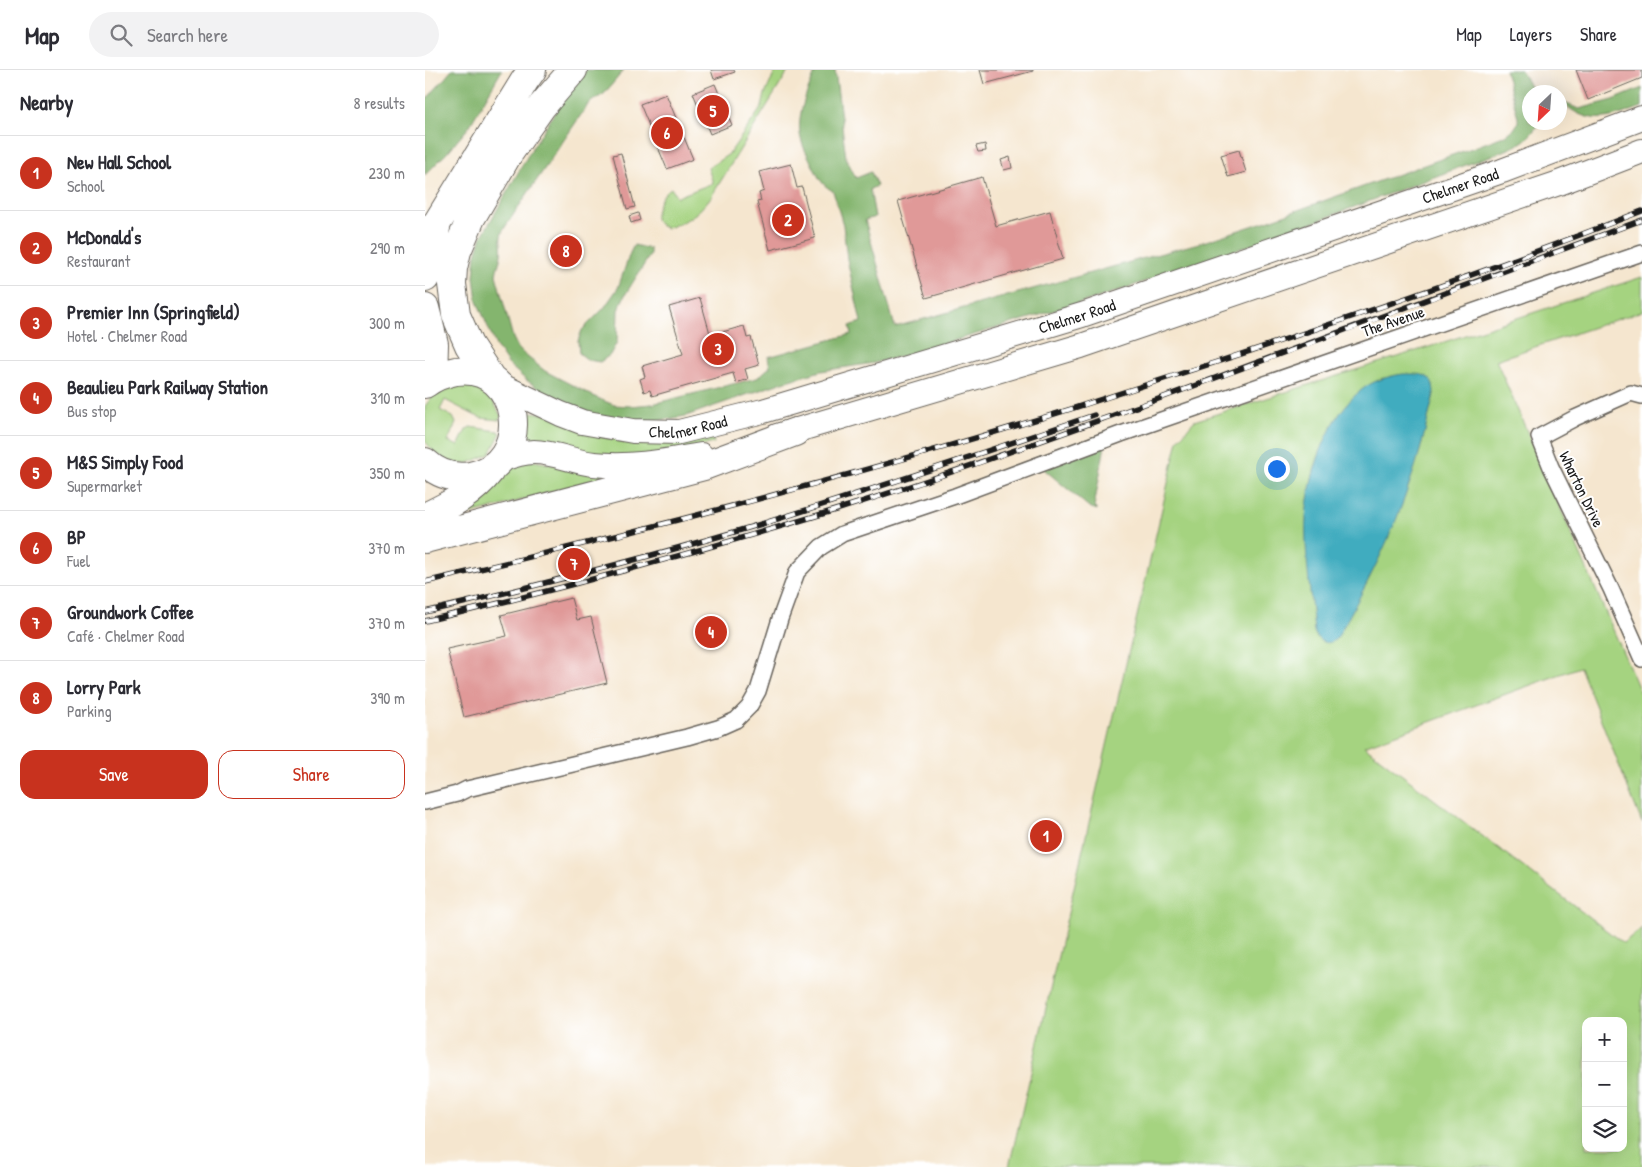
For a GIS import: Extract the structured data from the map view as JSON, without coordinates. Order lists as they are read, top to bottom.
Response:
{
  "streets": {
    "main road": ["Chelmer Road"],
    "street": ["The Avenue", "Wharton Drive"]
  },
  "north": "bottom left",
  "page": {
    "header": "Map",
    "search": "Search here",
    "nav": ["Map", "Layers", "Share"],
    "heading": ["Nearby", "8 results"],
    "pins": [
      "5",
      "6",
      "2",
      "8",
      "3",
      "7",
      "4",
      "1"
    ],
    "list": [
      {
        "mark": "1",
        "name": "New Hall School",
        "note": "School",
        "value": "230 m"
      },
      {
        "mark": "2",
        "name": "McDonald's",
        "note": "Restaurant",
        "value": "290 m"
      },
      {
        "mark": "3",
        "name": "Premier Inn (Springfield)",
        "note": "Hotel · Chelmer Road",
        "value": "300 m"
      },
      {
        "mark": "4",
        "name": "Beaulieu Park Railway Station",
        "note": "Bus stop",
        "value": "310 m"
      },
      {
        "mark": "5",
        "name": "M&S Simply Food",
        "note": "Supermarket",
        "value": "350 m"
      },
      {
        "mark": "6",
        "name": "BP",
        "note": "Fuel",
        "value": "370 m"
      },
      {
        "mark": "7",
        "name": "Groundwork Coffee",
        "note": "Café · Chelmer Road",
        "value": "370 m"
      },
      {
        "mark": "8",
        "name": "Lorry Park",
        "note": "Parking",
        "value": "390 m"
      }
    ],
    "buttons": ["Save", "Share"],
    "map_buttons": ["+", "−"]
  }
}
